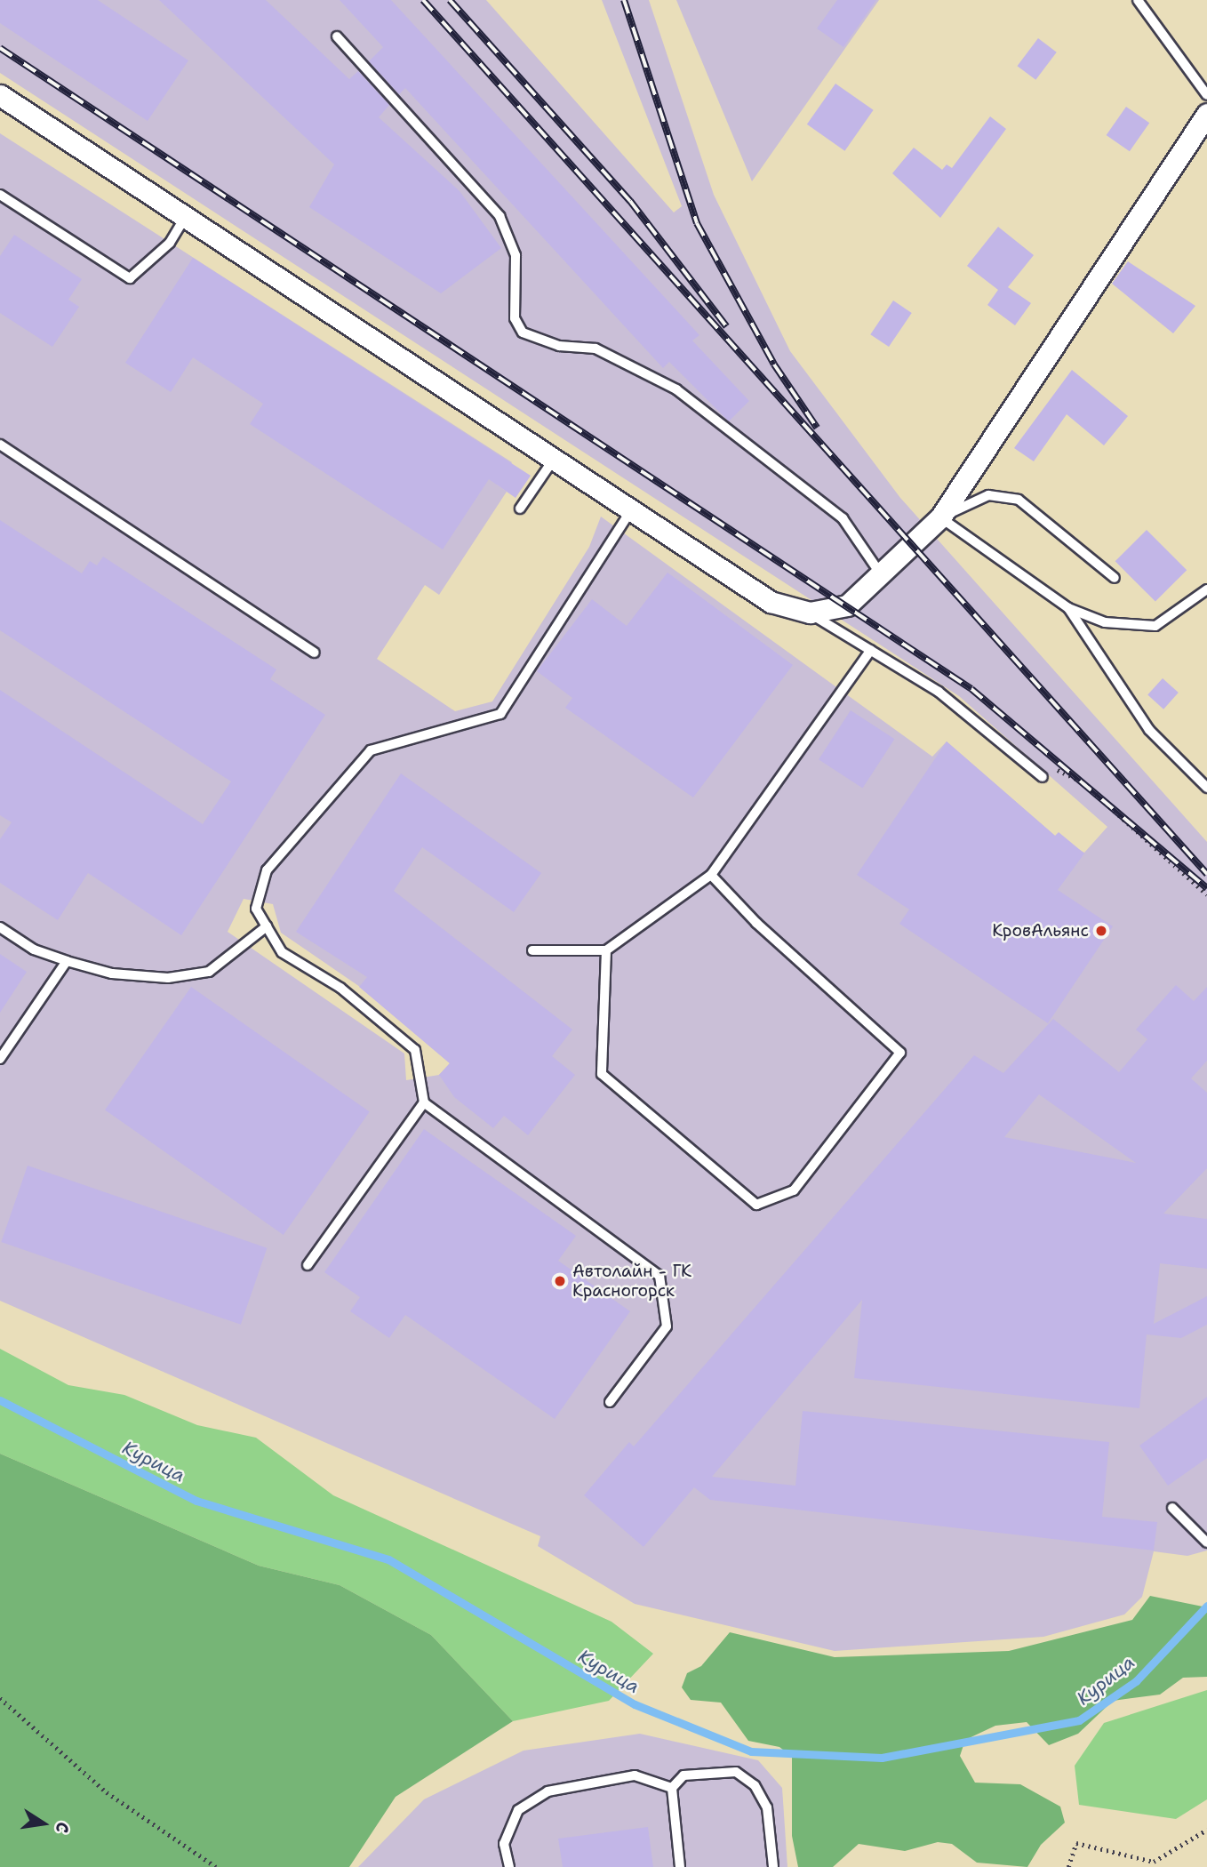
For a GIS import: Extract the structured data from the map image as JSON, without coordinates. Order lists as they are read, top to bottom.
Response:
{
  "water": ["Курица"],
  "places": ["КровАльянс", "Автолайн - ГК Красногорск"],
  "north": "right"
}
